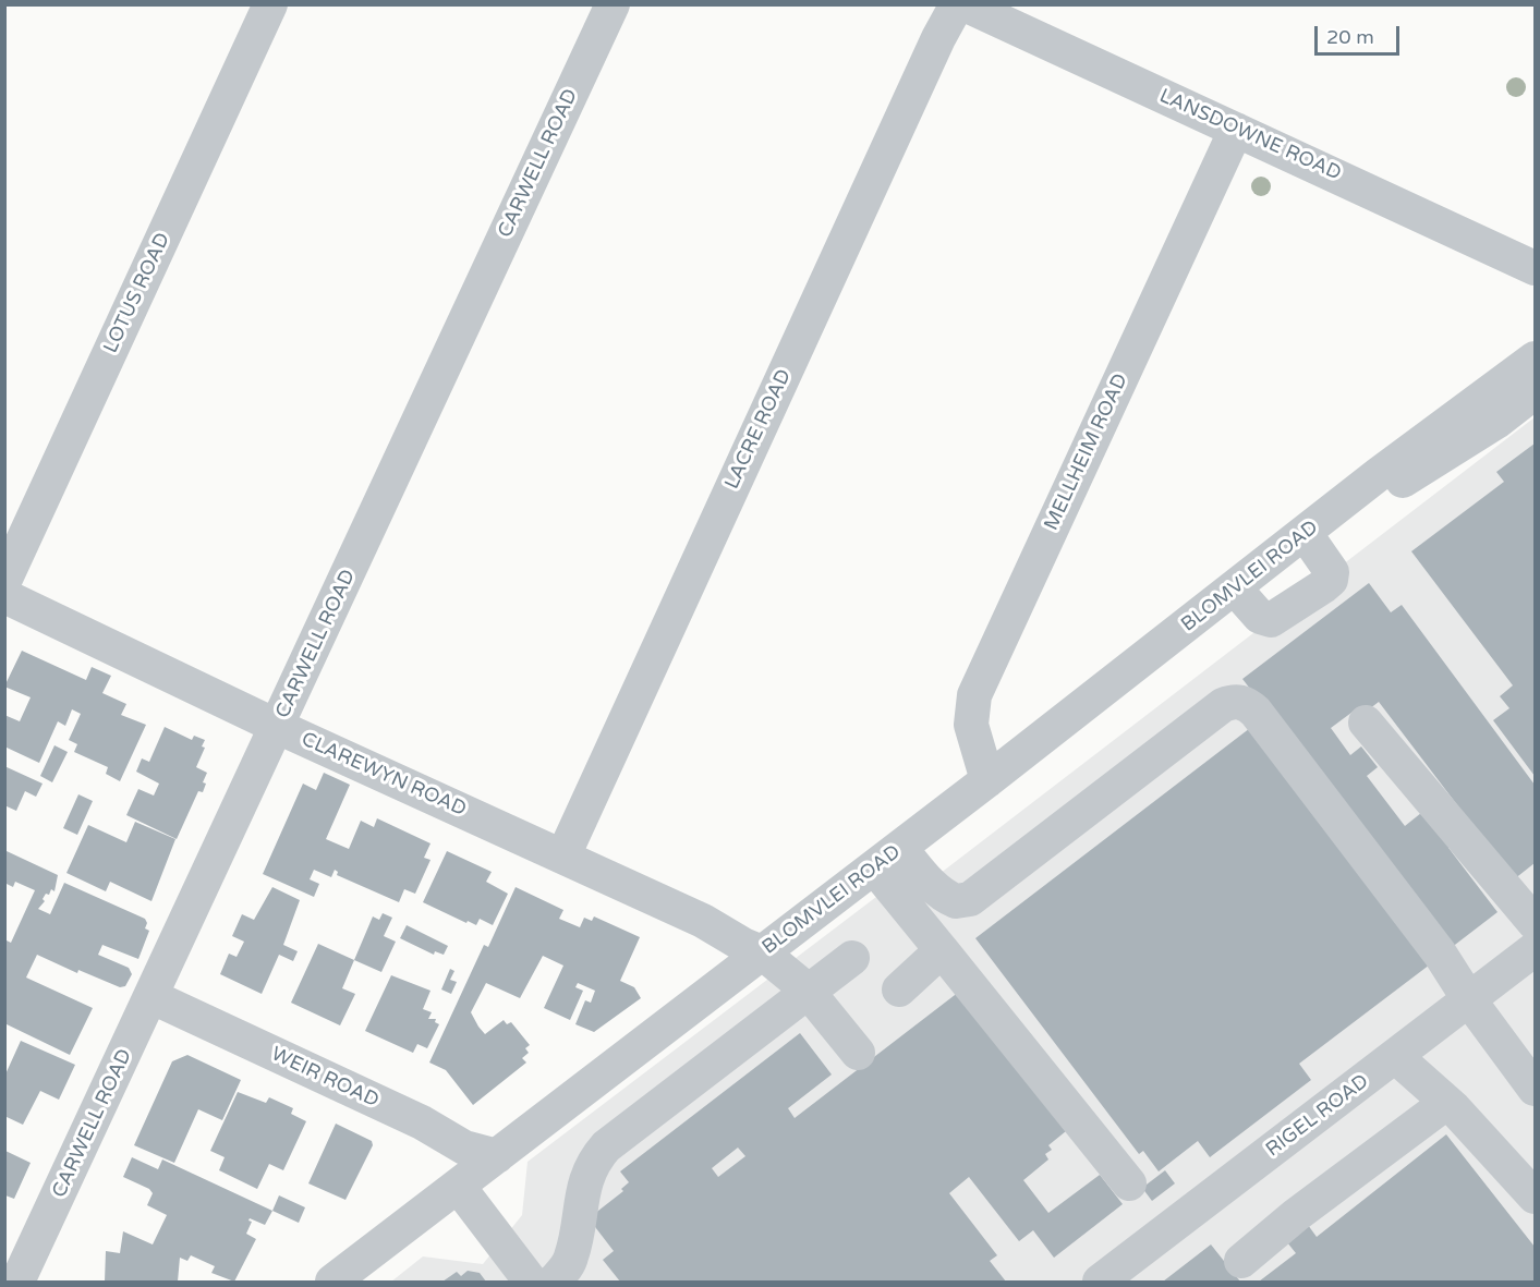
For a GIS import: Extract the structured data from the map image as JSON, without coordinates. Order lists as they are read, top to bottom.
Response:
{
  "streets": {
    "street": [
      "LANSDOWNE ROAD",
      "CARWELL ROAD",
      "LOTUS ROAD",
      "LACRE ROAD",
      "MELLHEIM ROAD",
      "BLOMVLEI ROAD",
      "CLAREWYN ROAD",
      "WEIR ROAD",
      "RIGEL ROAD"
    ]
  },
  "crossings": [
    ["LANSDOWNE ROAD", "LACRE ROAD"],
    ["LANSDOWNE ROAD", "MELLHEIM ROAD"],
    ["CARWELL ROAD", "CLAREWYN ROAD"],
    ["CARWELL ROAD", "WEIR ROAD"],
    ["LACRE ROAD", "CLAREWYN ROAD"],
    ["MELLHEIM ROAD", "BLOMVLEI ROAD"],
    ["BLOMVLEI ROAD", "CLAREWYN ROAD"],
    ["BLOMVLEI ROAD", "WEIR ROAD"]
  ],
  "scale_bar": "20 m"
}
